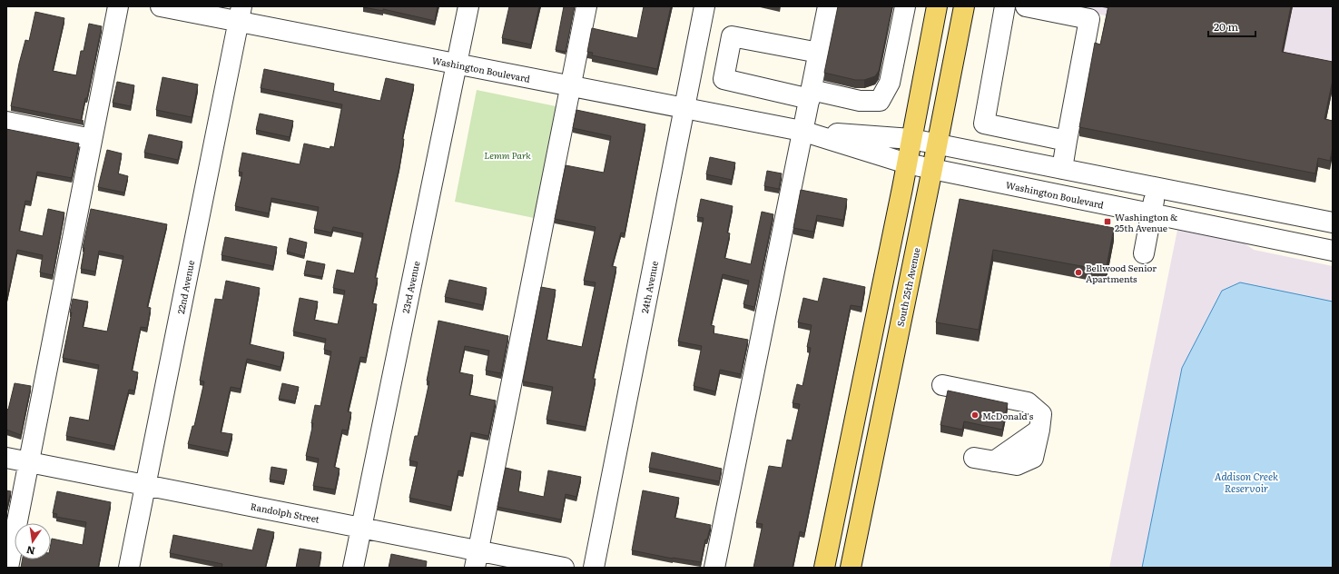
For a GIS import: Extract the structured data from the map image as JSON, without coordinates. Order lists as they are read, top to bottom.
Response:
{
  "streets": {
    "main road": ["South 25th Avenue"],
    "street": [
      "Washington Boulevard",
      "22nd Avenue",
      "23rd Avenue",
      "24th Avenue",
      "Randolph Street"
    ]
  },
  "crossings": [
    ["Washington Boulevard", "22nd Avenue"],
    ["Washington Boulevard", "23rd Avenue"],
    ["Washington Boulevard", "24th Avenue"],
    ["Washington Boulevard", "South 25th Avenue"],
    ["22nd Avenue", "Randolph Street"],
    ["23rd Avenue", "Randolph Street"]
  ],
  "water": ["Addison Creek Reservoir"],
  "parks": ["Lemm Park"],
  "places": {
    "transit": ["Washington & 25th Avenue"],
    "other": ["Bellwood Senior Apartments", "McDonald's"]
  },
  "scale_bar": "20 m",
  "north": "bottom"
}
